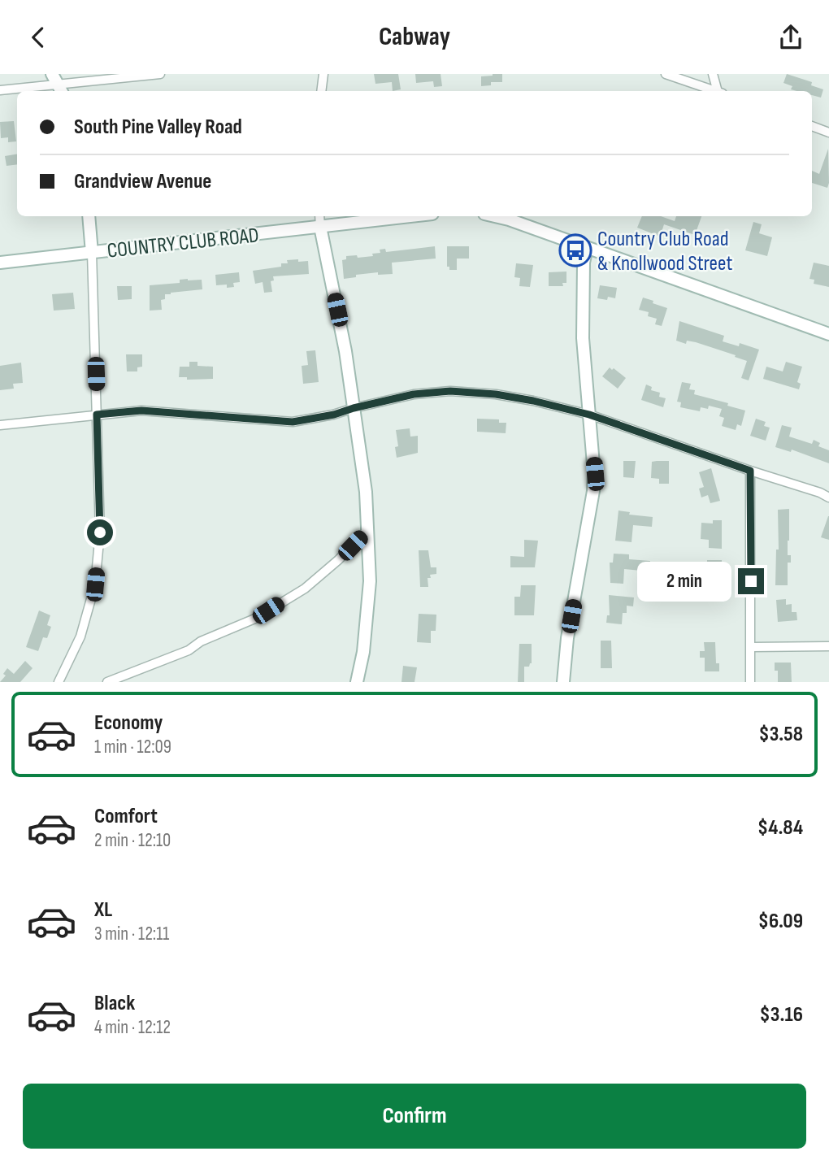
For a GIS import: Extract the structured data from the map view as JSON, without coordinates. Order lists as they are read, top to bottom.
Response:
{
  "streets": {
    "main road": ["COUNTRY CLUB ROAD"]
  },
  "places": {
    "bus stop": ["Country Club Road & Knollwood Street"]
  },
  "page": {
    "header": "Cabway",
    "banner": ["South Pine Valley Road", "Grandview Avenue"],
    "bubble": "2 min",
    "list": [
      {
        "name": "Economy",
        "note": "1 min · 12:09",
        "value": "$3.58"
      },
      {
        "name": "Comfort",
        "note": "2 min · 12:10",
        "value": "$4.84"
      },
      {
        "name": "XL",
        "note": "3 min · 12:11",
        "value": "$6.09"
      },
      {
        "name": "Black",
        "note": "4 min · 12:12",
        "value": "$3.16"
      }
    ],
    "buttons": "Confirm"
  }
}
